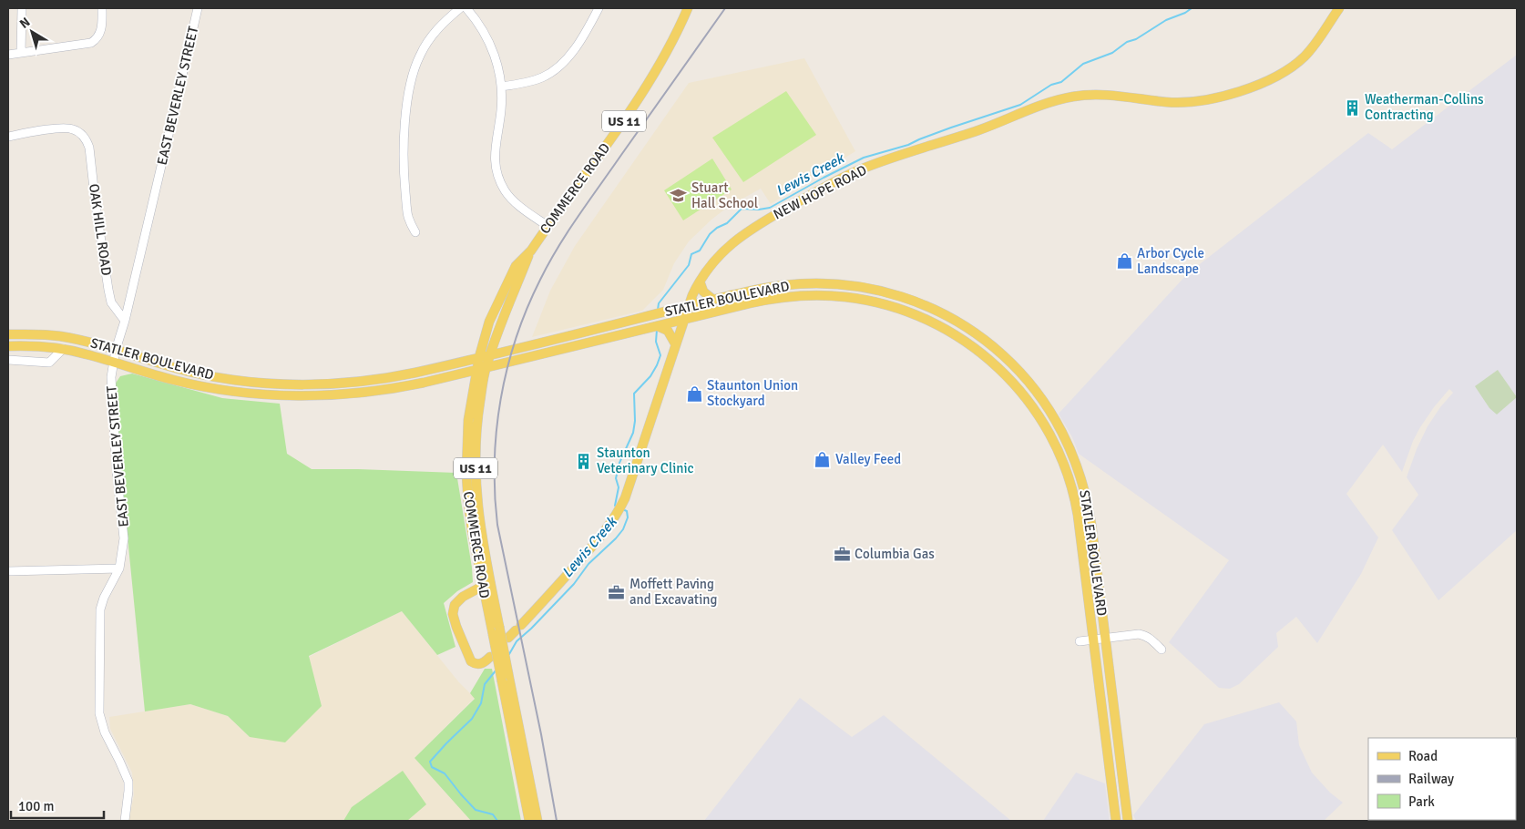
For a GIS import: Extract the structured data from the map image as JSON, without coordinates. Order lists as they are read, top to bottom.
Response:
{
  "streets": {
    "main road": [
      "US 11",
      "COMMERCE ROAD",
      "NEW HOPE ROAD",
      "STATLER BOULEVARD"
    ],
    "street": ["EAST BEVERLEY STREET", "OAK HILL ROAD"]
  },
  "crossings": [
    ["EAST BEVERLEY STREET", "OAK HILL ROAD"],
    ["EAST BEVERLEY STREET", "STATLER BOULEVARD"],
    ["COMMERCE ROAD", "STATLER BOULEVARD"],
    ["NEW HOPE ROAD", "STATLER BOULEVARD"]
  ],
  "water": ["Lewis Creek"],
  "places": {
    "building": ["Weatherman-Collins Contracting", "Staunton Veterinary Clinic"],
    "school or university": ["Stuart Hall School"],
    "shop": ["Arbor Cycle Landscape", "Staunton Union Stockyard", "Valley Feed"],
    "office": ["Columbia Gas", "Moffett Paving and Excavating"]
  },
  "legend": ["Road", "Railway", "Park"],
  "scale_bar": "100 m",
  "north": "top left"
}
